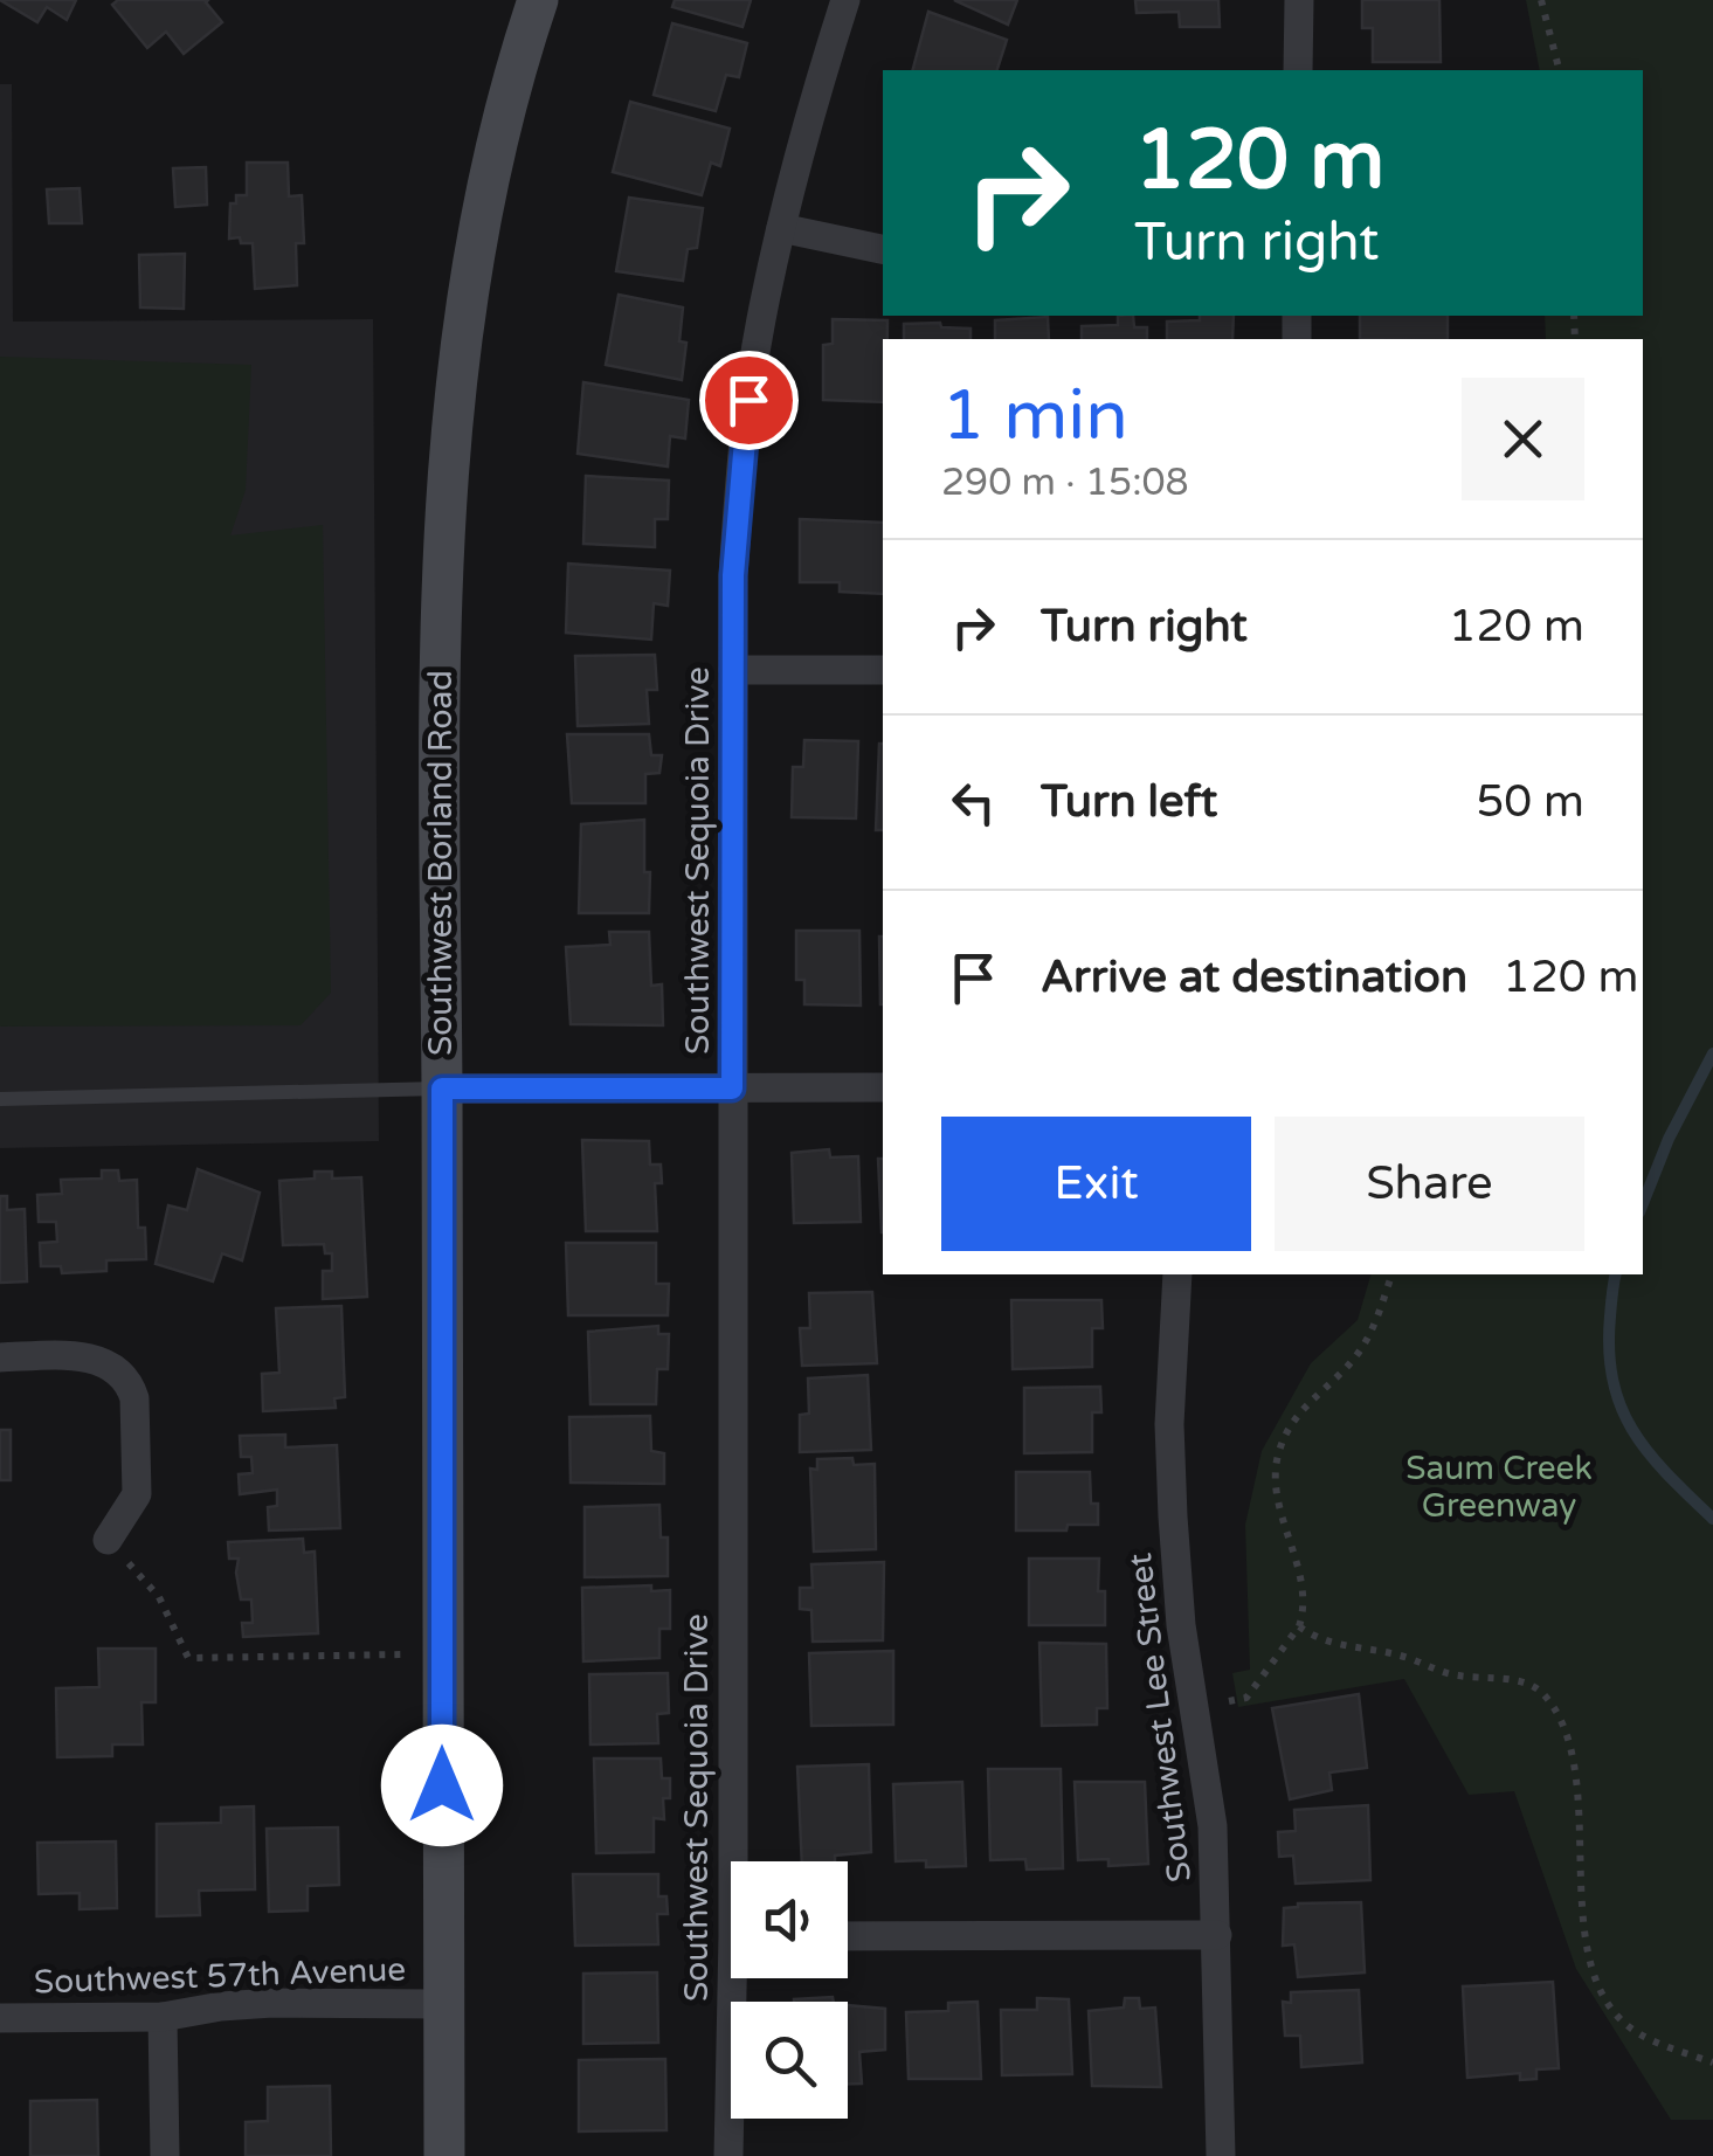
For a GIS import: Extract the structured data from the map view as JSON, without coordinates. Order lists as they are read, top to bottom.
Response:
{
  "streets": {
    "main road": ["Southwest Borland Road"],
    "street": ["Southwest Sequoia Drive", "Southwest Lee Street", "Southwest 57th Avenue"]
  },
  "crossings": [
    ["Southwest Borland Road", "Southwest 57th Avenue"]
  ],
  "parks": ["Saum Creek Greenway"],
  "page": {
    "turn": ["120 m", "Turn right"],
    "heading": ["1 min", "290 m · 15:08"],
    "list": [
      {
        "name": "Turn right",
        "value": "120 m"
      },
      {
        "name": "Turn left",
        "value": "50 m"
      },
      {
        "name": "Arrive at destination",
        "value": "120 m"
      }
    ],
    "buttons": ["Exit", "Share"]
  }
}
